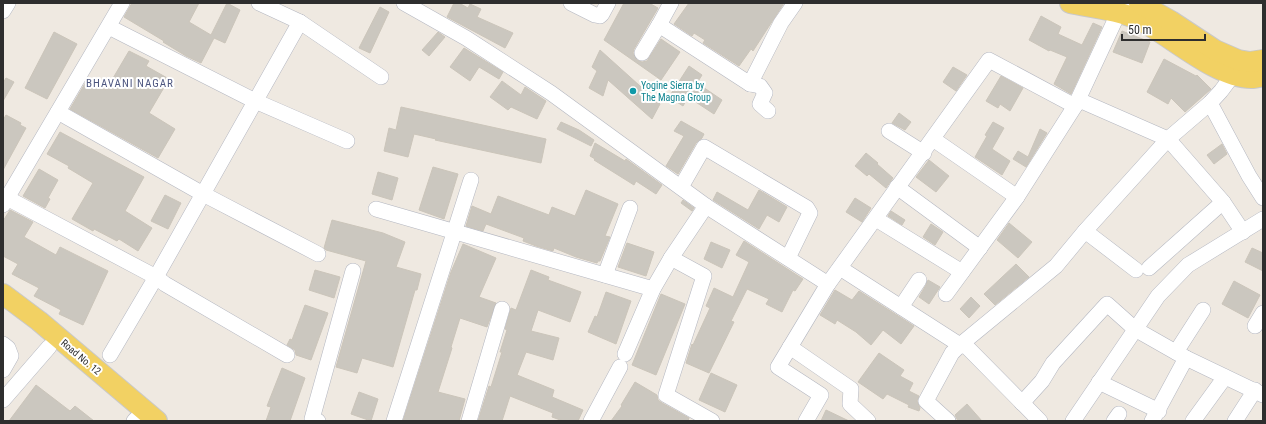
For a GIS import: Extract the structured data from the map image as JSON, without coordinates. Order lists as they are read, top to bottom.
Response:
{
  "streets": {
    "main road": ["Road No. 12"]
  },
  "districts": ["BHAVANI NAGAR"],
  "places": ["Yogine Sierra by The Magna Group"],
  "scale_bar": "50 m"
}
